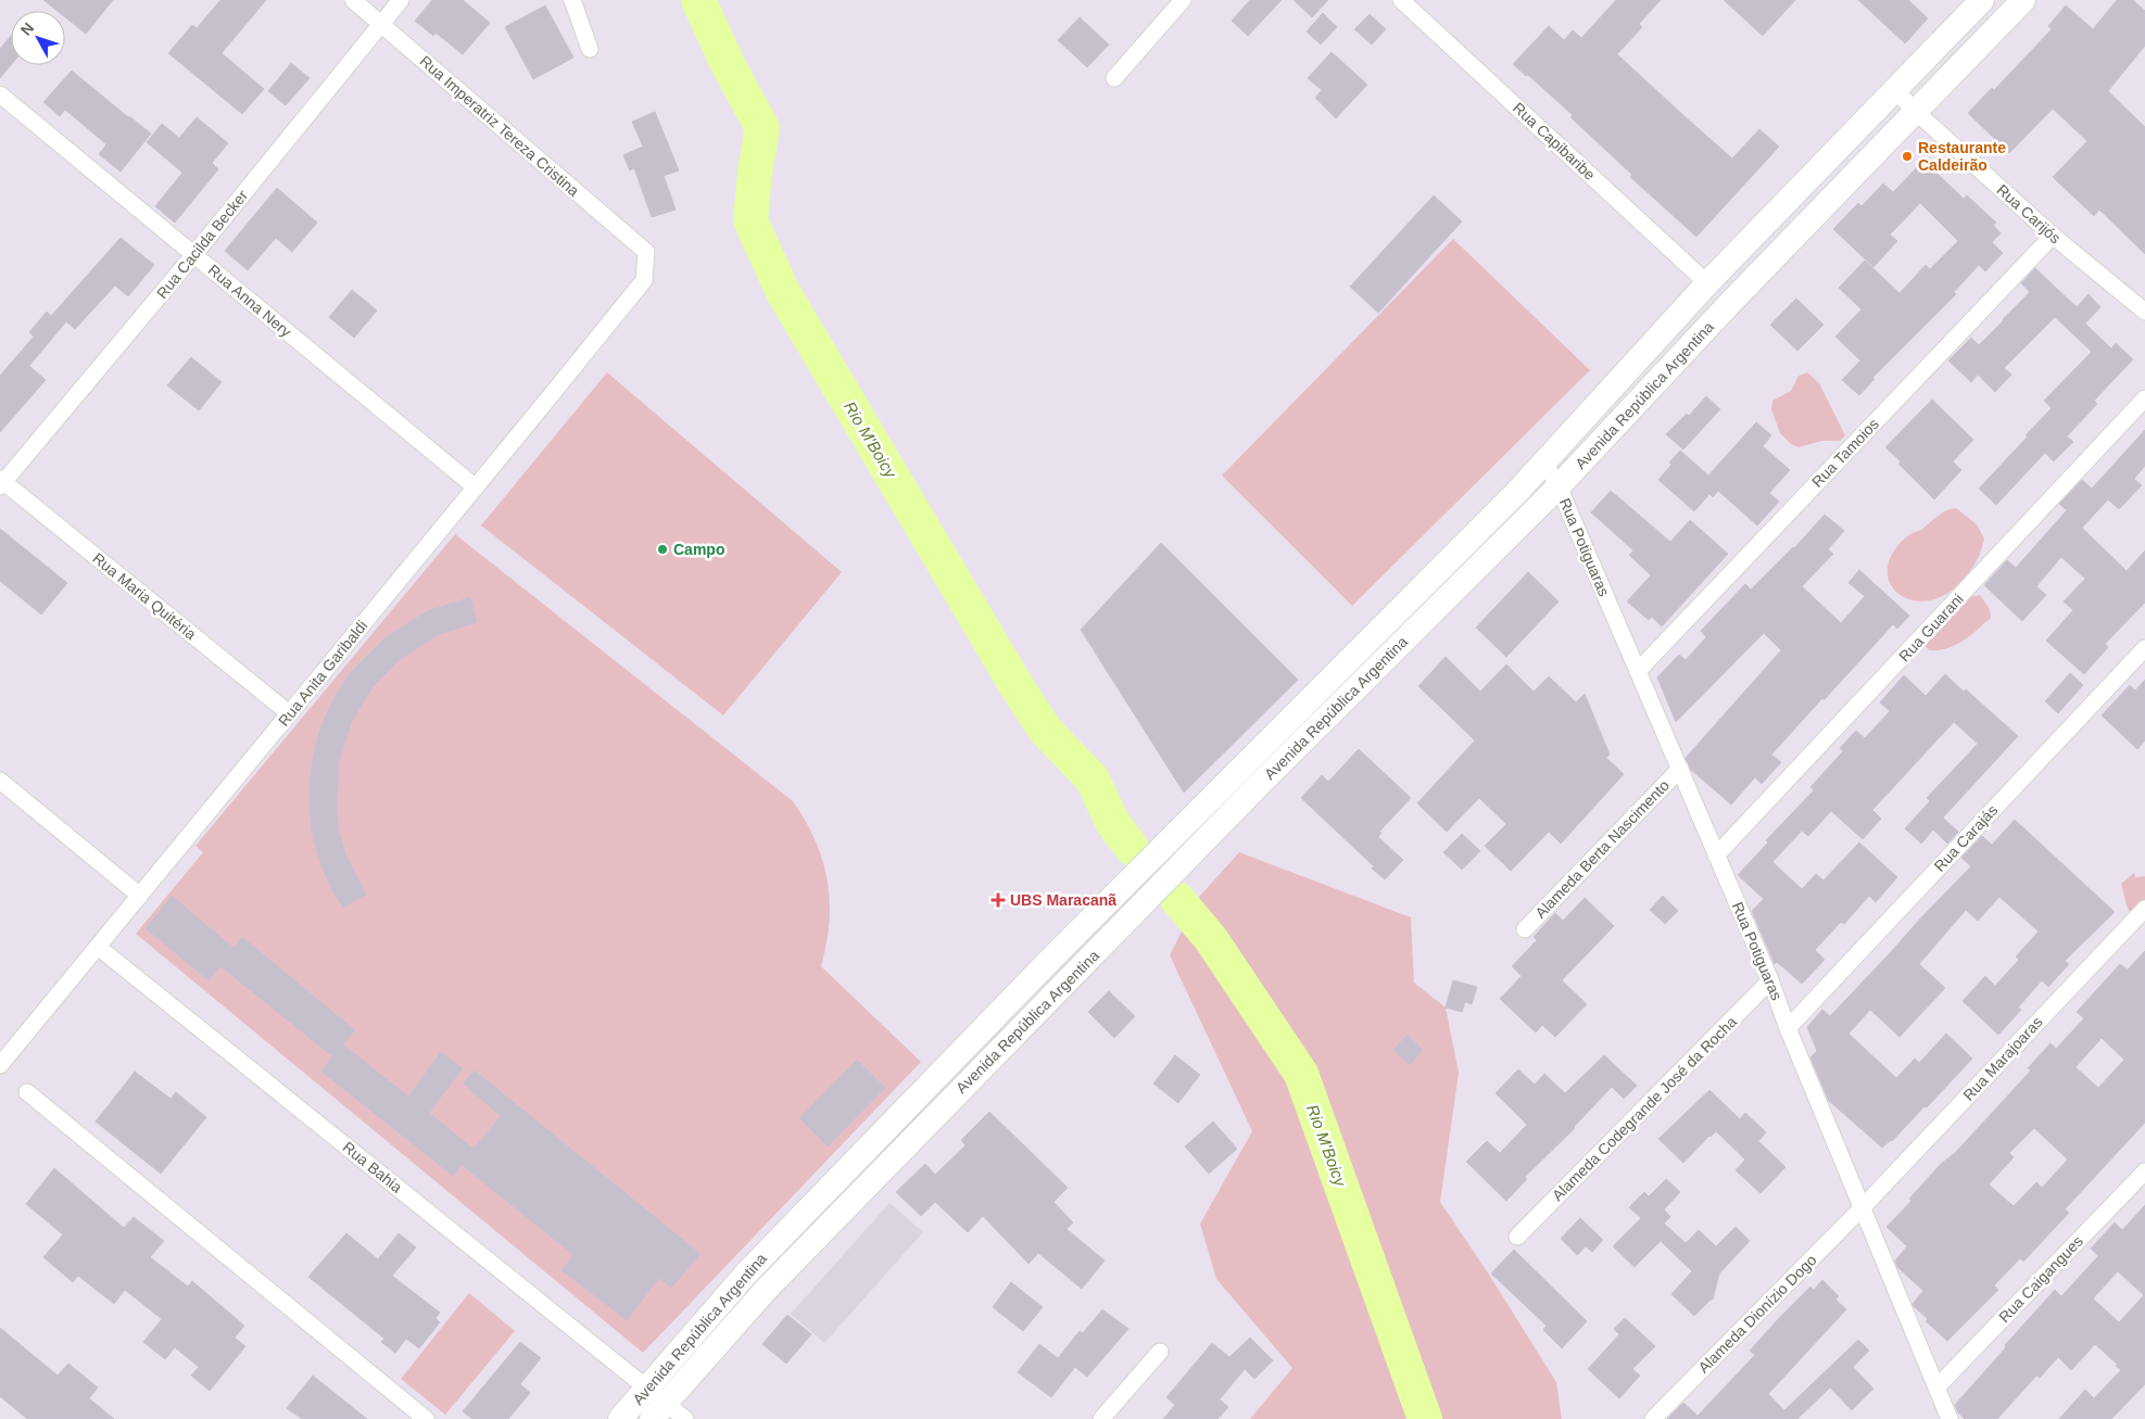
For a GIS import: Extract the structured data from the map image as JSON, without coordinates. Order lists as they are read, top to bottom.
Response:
{
  "streets": {
    "main road": ["Avenida República Argentina"],
    "street": [
      "Rua Imperatriz Tereza Cristina",
      "Rua Capibaribe",
      "Rua Carijós",
      "Rua Cacilda Becker",
      "Rua Anna Nery",
      "Rua Tamoios",
      "Rua Potiguaras",
      "Rua Maria Quitéria",
      "Rua Guarani",
      "Rua Anita Garibaldi",
      "Rua Carajás",
      "Alameda Berta Nascimento",
      "Rua Marajoaras",
      "Alameda Codegrande José da Rocha",
      "Rua Bahia",
      "Rua Caigangues",
      "Alameda Dionízio Dogo"
    ]
  },
  "crossings": [
    ["Rua Imperatriz Tereza Cristina", "Rua Cacilda Becker"],
    ["Rua Imperatriz Tereza Cristina", "Rua Anita Garibaldi"],
    ["Rua Capibaribe", "Avenida República Argentina"],
    ["Rua Carijós", "Avenida República Argentina"],
    ["Rua Carijós", "Rua Tamoios"],
    ["Rua Cacilda Becker", "Rua Anna Nery"],
    ["Rua Cacilda Becker", "Rua Maria Quitéria"],
    ["Rua Anna Nery", "Rua Anita Garibaldi"],
    ["Avenida República Argentina", "Rua Potiguaras"],
    ["Avenida República Argentina", "Rua Bahia"],
    ["Rua Tamoios", "Rua Potiguaras"],
    ["Rua Potiguaras", "Rua Guarani"],
    ["Rua Potiguaras", "Rua Carajás"],
    ["Rua Potiguaras", "Alameda Berta Nascimento"],
    ["Rua Potiguaras", "Rua Marajoaras"],
    ["Rua Potiguaras", "Alameda Codegrande José da Rocha"],
    ["Rua Potiguaras", "Rua Caigangues"],
    ["Rua Potiguaras", "Alameda Dionízio Dogo"],
    ["Rua Maria Quitéria", "Rua Anita Garibaldi"],
    ["Rua Anita Garibaldi", "Rua Bahia"],
    ["Rua Marajoaras", "Alameda Dionízio Dogo"]
  ],
  "water": ["Rio M'Boicy"],
  "places": {
    "other": ["Restaurante Caldeirão", "Campo"],
    "health": ["UBS Maracanã"]
  },
  "north": "top left"
}
